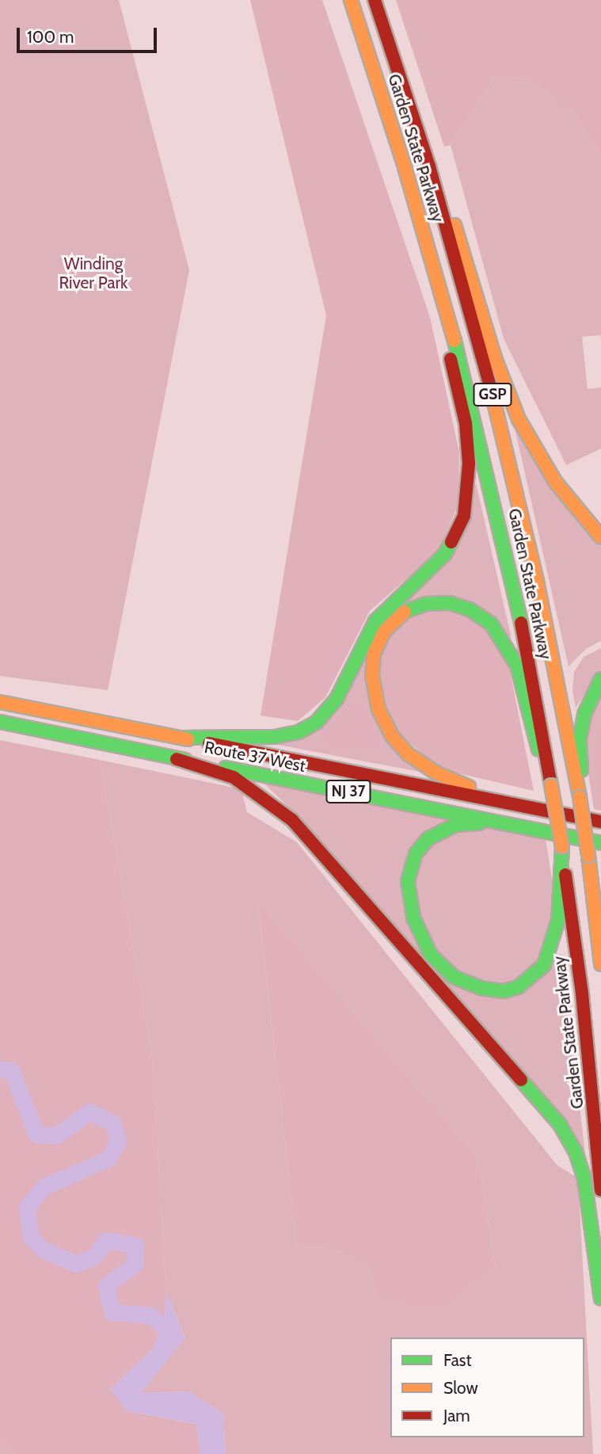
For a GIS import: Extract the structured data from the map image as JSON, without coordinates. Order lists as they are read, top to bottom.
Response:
{
  "streets": {
    "highway": [
      "Garden State Parkway",
      "GSP",
      "Route 37 West",
      "NJ 37"
    ]
  },
  "parks": ["Winding River Park"],
  "legend": ["Fast", "Slow", "Jam"],
  "scale_bar": "100 m"
}
